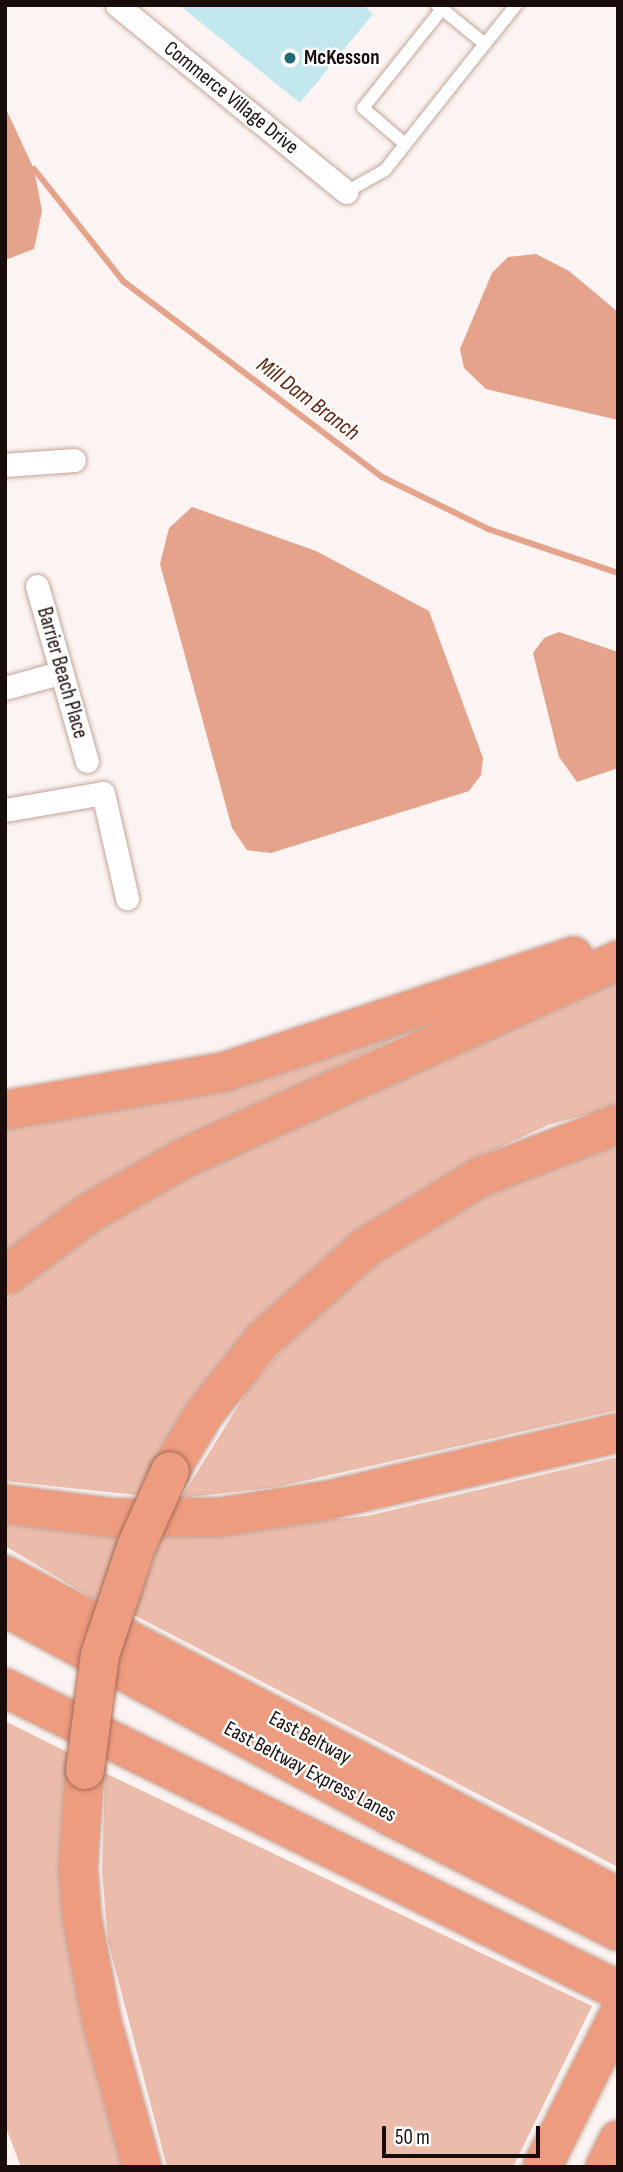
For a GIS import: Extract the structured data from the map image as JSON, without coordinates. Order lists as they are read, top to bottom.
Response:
{
  "streets": {
    "highway": ["East Beltway", "East Beltway Express Lanes"],
    "street": ["Commerce Village Drive", "Barrier Beach Place"]
  },
  "water": ["Mill Dam Branch"],
  "places": ["McKesson"],
  "scale_bar": "50 m"
}
